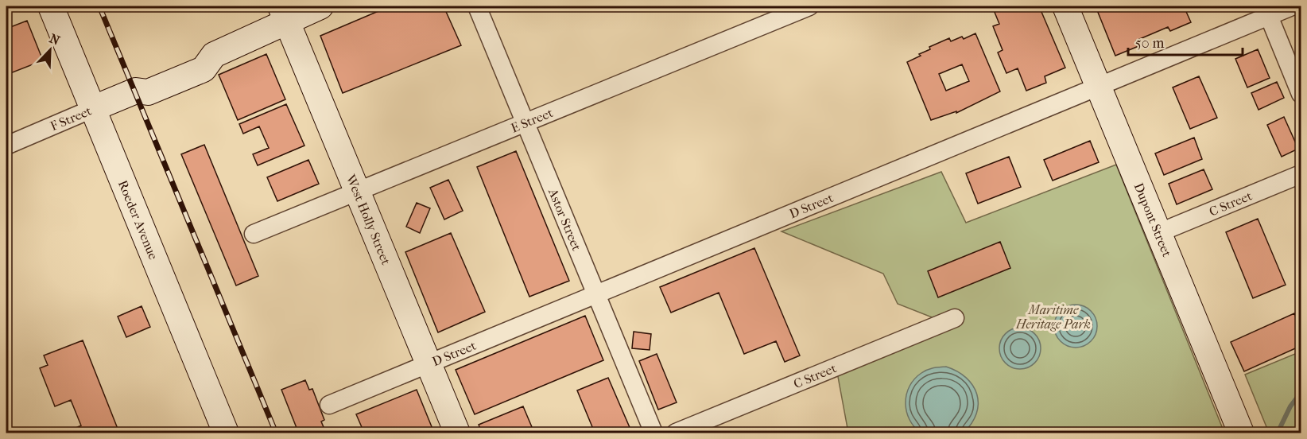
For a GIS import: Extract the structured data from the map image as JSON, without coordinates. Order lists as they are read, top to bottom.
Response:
{
  "streets": {
    "main road": [
      "F Street",
      "Roeder Avenue",
      "West Holly Street",
      "Dupont Street"
    ],
    "street": [
      "E Street",
      "C Street",
      "D Street",
      "Astor Street"
    ]
  },
  "crossings": [
    ["F Street", "Roeder Avenue"],
    ["F Street", "West Holly Street"],
    ["E Street", "West Holly Street"],
    ["E Street", "Astor Street"],
    ["C Street", "Dupont Street"],
    ["D Street", "West Holly Street"],
    ["D Street", "Astor Street"],
    ["D Street", "Dupont Street"]
  ],
  "parks": ["Maritime Heritage Park"],
  "scale_bar": "50 m",
  "north": "top right"
}
